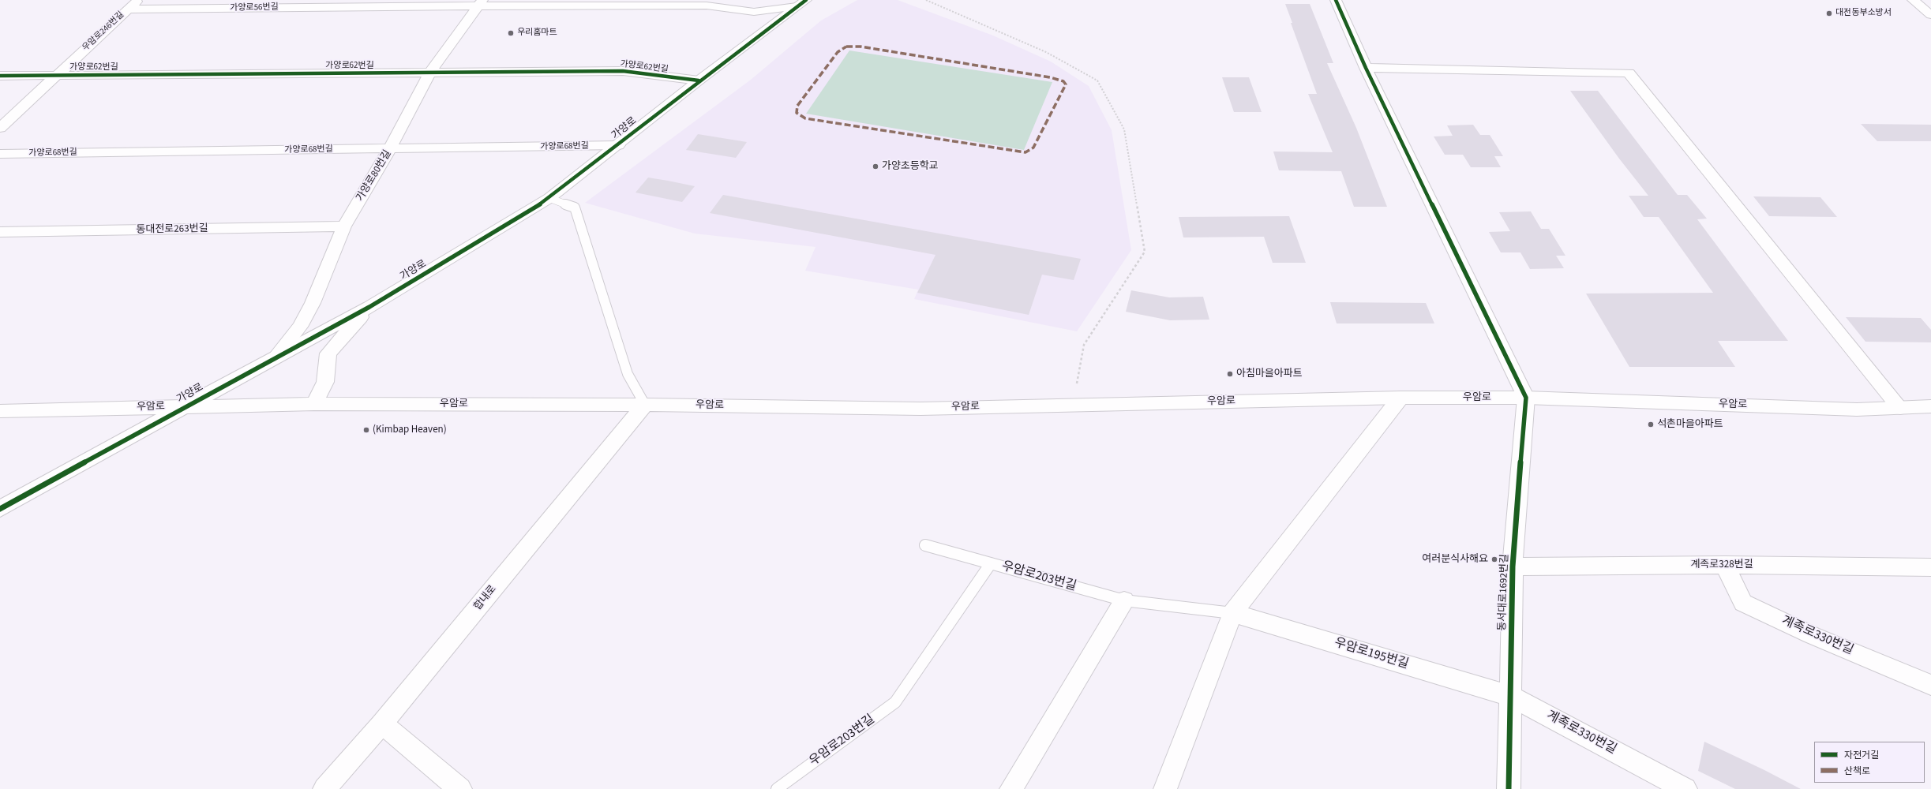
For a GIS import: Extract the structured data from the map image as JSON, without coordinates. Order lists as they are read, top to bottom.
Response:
{
  "streets": {
    "street": [
      "가양로56번길",
      "우암로246번길",
      "가양로62번길",
      "가양로",
      "가양로68번길",
      "가양로80번길",
      "동대전로263번길",
      "우암로",
      "계족로328번길",
      "동서대로1692번길",
      "합내로",
      "계족로330번길",
      "우암로195번길"
    ],
    "lane": ["우암로203번길"]
  },
  "crossings": [
    ["가양로56번길", "우암로246번길"],
    ["가양로56번길", "가양로"],
    ["가양로56번길", "가양로80번길"],
    ["우암로246번길", "가양로62번길"],
    ["가양로62번길", "가양로"],
    ["가양로62번길", "가양로80번길"],
    ["가양로", "가양로68번길"],
    ["가양로", "가양로80번길"],
    ["가양로", "우암로"],
    ["가양로68번길", "가양로80번길"],
    ["가양로80번길", "동대전로263번길"],
    ["우암로", "동서대로1692번길"],
    ["우암로", "합내로"],
    ["계족로328번길", "동서대로1692번길"],
    ["계족로328번길", "계족로330번길"],
    ["우암로203번길", "우암로195번길"],
    ["동서대로1692번길", "계족로330번길"],
    ["동서대로1692번길", "우암로195번길"],
    ["계족로330번길", "우암로195번길"]
  ],
  "places": [
    "대전동부소방서",
    "우리홈마트",
    "가양초등학교",
    "아침마을아파트",
    "석촌마을아파트",
    "(Kimbap Heaven)",
    "여러분식사해요"
  ],
  "legend": ["자전거길", "산책로"]
}
